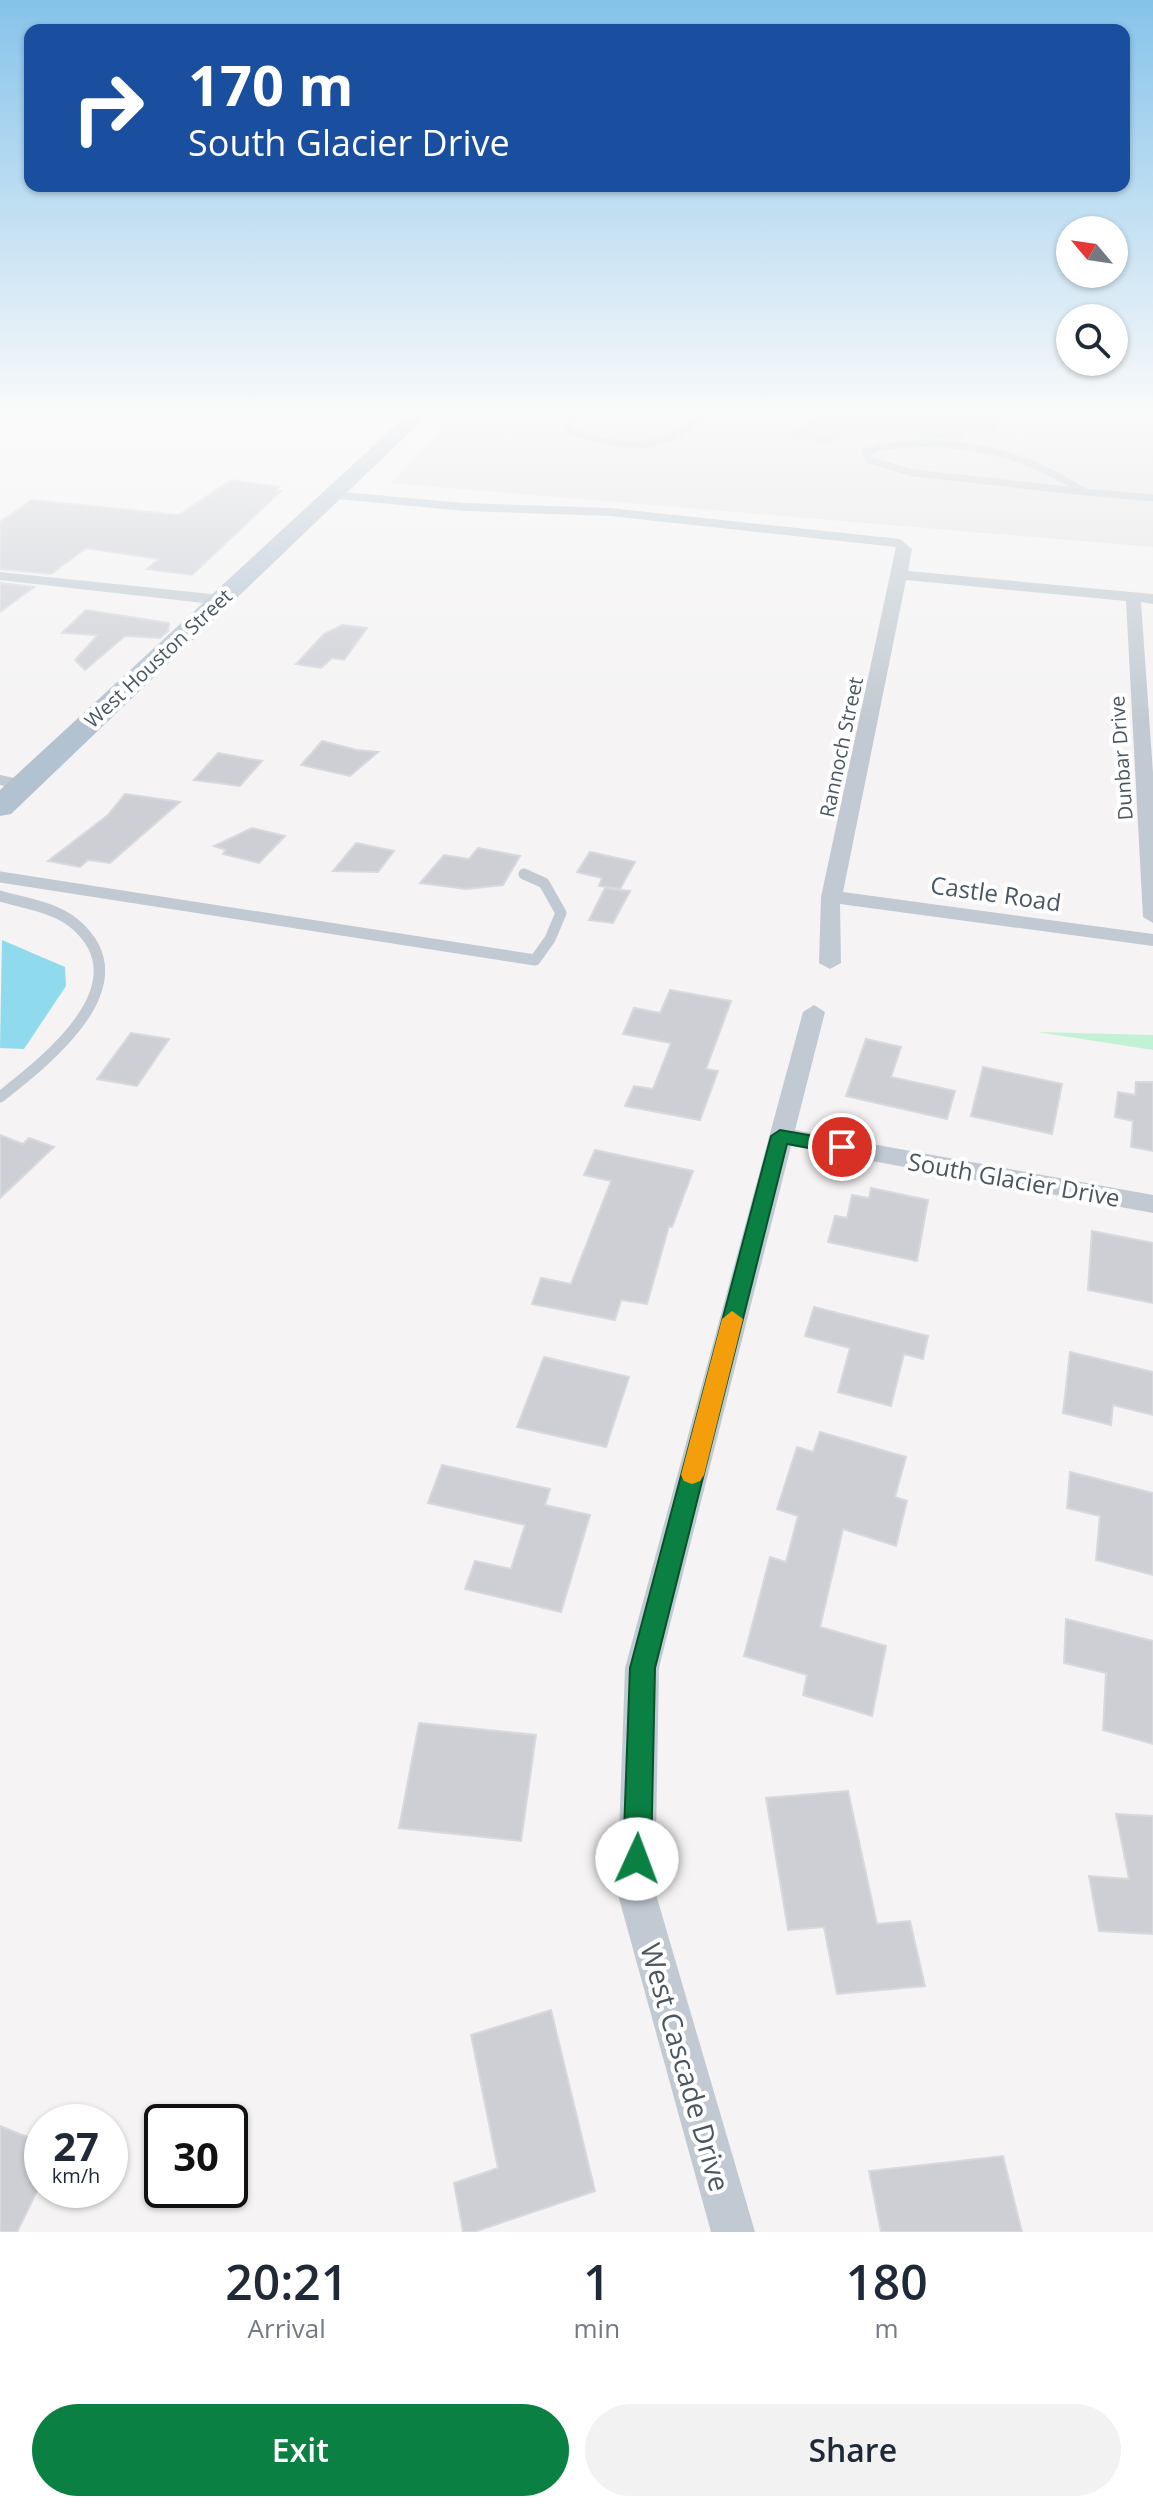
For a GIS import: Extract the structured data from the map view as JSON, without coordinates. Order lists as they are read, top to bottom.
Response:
{
  "streets": {
    "main road": ["West Houston Street"],
    "street": [
      "Rannoch Street",
      "Dunbar Drive",
      "Castle Road",
      "South Glacier Drive",
      "West Cascade Drive"
    ]
  },
  "crossings": [
    ["Rannoch Street", "Castle Road"],
    ["South Glacier Drive", "West Cascade Drive"]
  ],
  "north": "top left",
  "page": {
    "turn": ["170 m", "South Glacier Drive"],
    "speed": "27 km/h",
    "limit": "30",
    "eta": [
      "20:21",
      "Arrival",
      "1",
      "min",
      "180",
      "m"
    ],
    "buttons": ["Exit", "Share"]
  }
}
